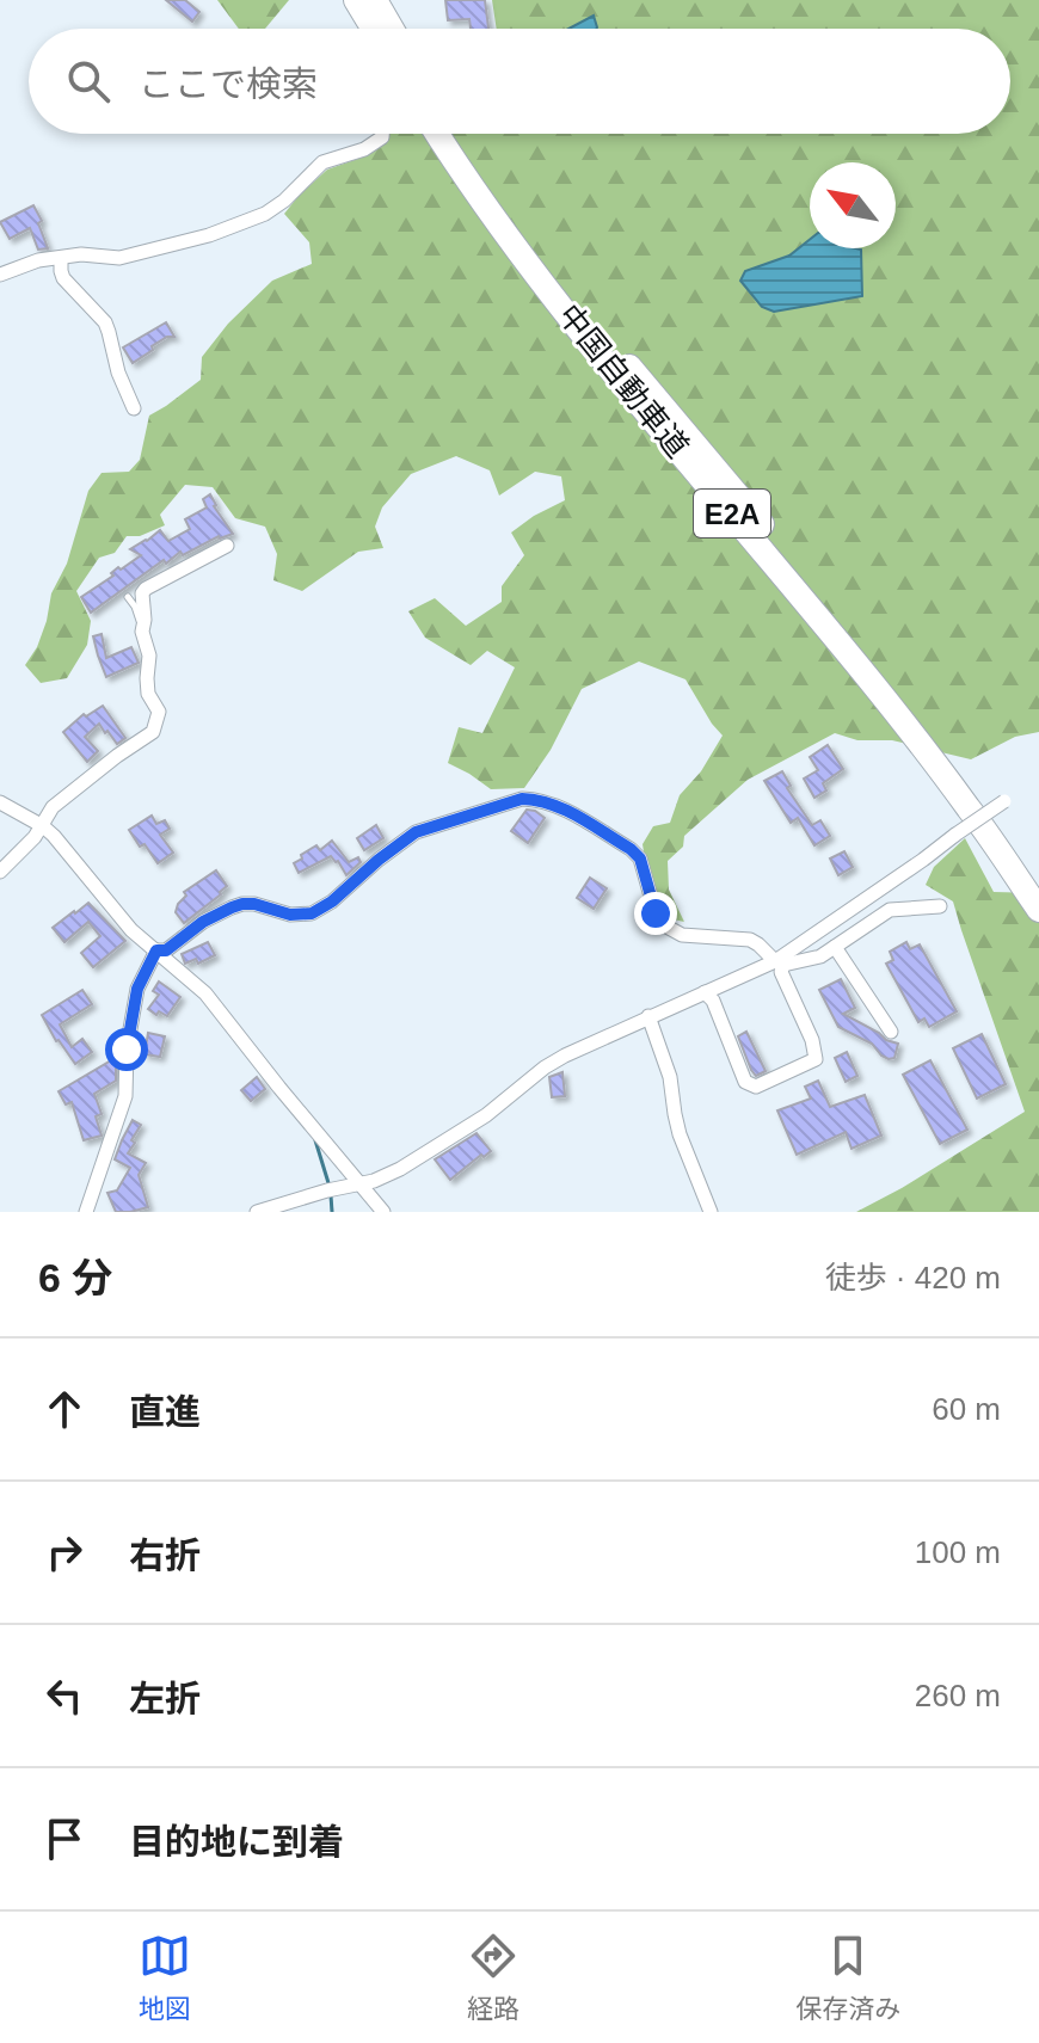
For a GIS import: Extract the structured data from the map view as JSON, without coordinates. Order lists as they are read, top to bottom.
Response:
{
  "streets": {
    "highway": ["中国自動車道", "E2A"]
  },
  "north": "top left",
  "page": {
    "search": "ここで検索",
    "heading": ["6 分", "徒歩 · 420 m"],
    "list": [
      ["直進", "60 m"],
      ["右折", "100 m"],
      ["左折", "260 m"],
      "目的地に到着"
    ],
    "nav": ["地図", "経路", "保存済み"]
  }
}
